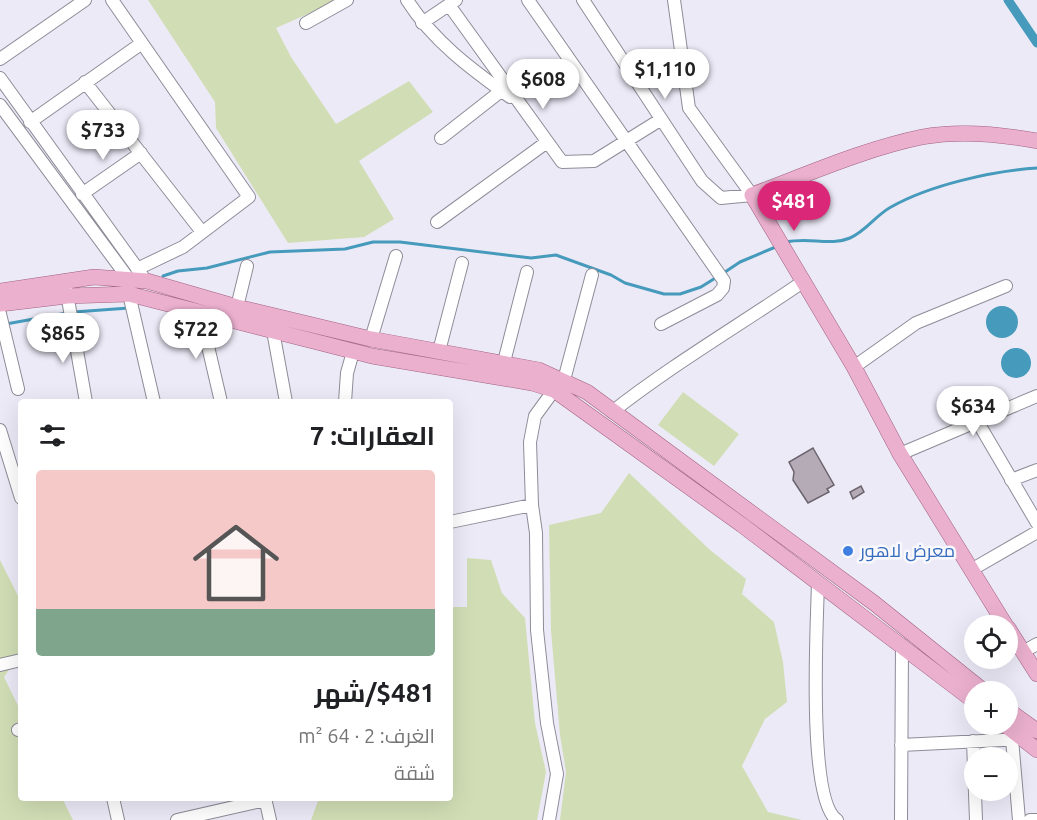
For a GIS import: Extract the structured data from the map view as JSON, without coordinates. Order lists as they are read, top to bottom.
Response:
{
  "places": ["معرض لاهور"],
  "page": {
    "price": [
      "$1,110",
      "$608",
      "$733",
      "$481",
      "$722",
      "$865",
      "$634"
    ],
    "heading": "العقارات: 7",
    "list": [
      {
        "name": "$481/شهر",
        "note": "الغرف: 2 · 64 m² · شقة"
      }
    ],
    "map_buttons": ["+", "−"]
  }
}
